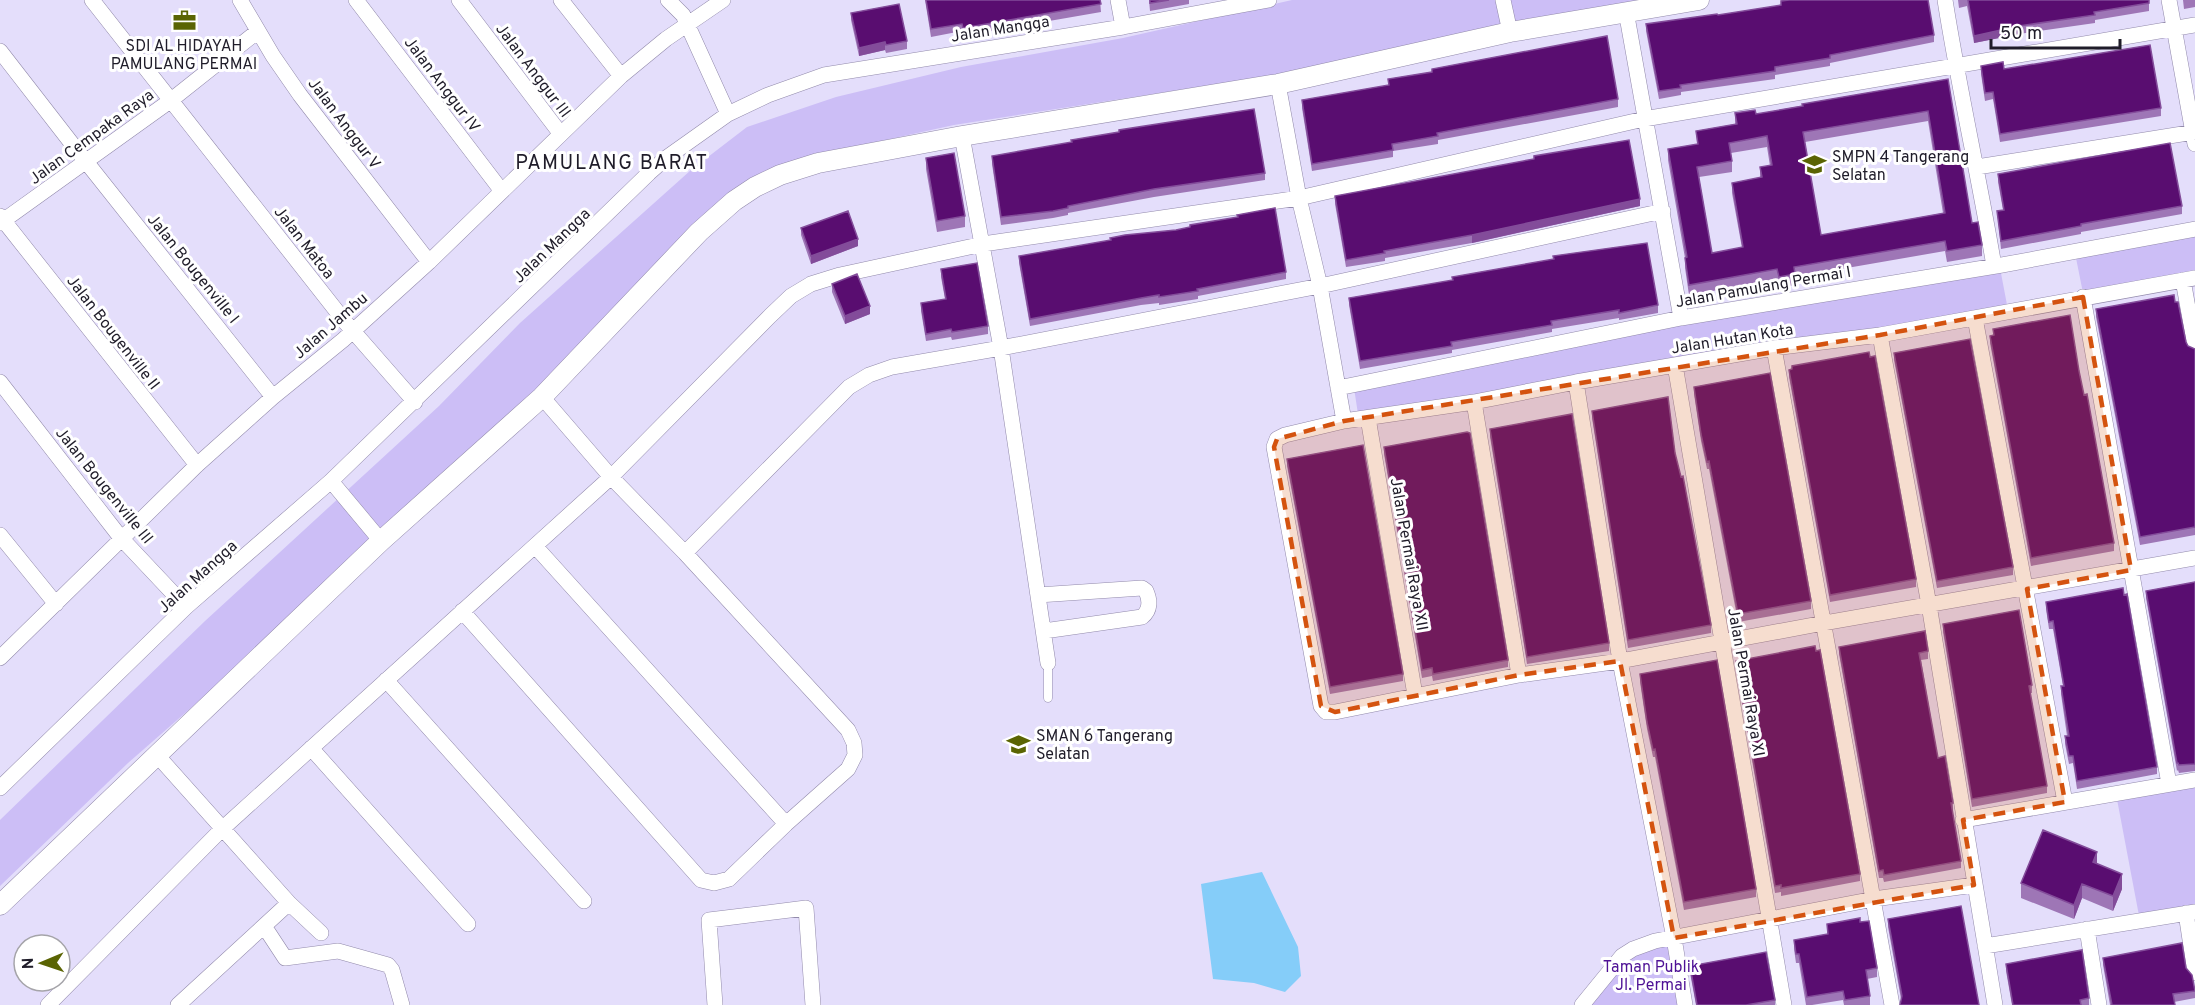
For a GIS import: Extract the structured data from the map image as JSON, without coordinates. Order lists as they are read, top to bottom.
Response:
{
  "streets": {
    "street": [
      "Jalan Mangga",
      "Jalan Anggur III",
      "Jalan Anggur IV",
      "Jalan Anggur V",
      "Jalan Cempaka Raya",
      "Jalan Matoa",
      "Jalan Bougenville I",
      "Jalan Pamulang Permai I",
      "Jalan Jambu",
      "Jalan Bougenville II",
      "Jalan Hutan Kota",
      "Jalan Bougenville III",
      "Jalan Permai Raya XII",
      "Jalan Permai Raya XI"
    ]
  },
  "crossings": [
    ["Jalan Mangga", "Jalan Matoa"],
    ["Jalan Mangga", "Jalan Bougenville III"],
    ["Jalan Anggur III", "Jalan Jambu"],
    ["Jalan Anggur IV", "Jalan Jambu"],
    ["Jalan Anggur V", "Jalan Cempaka Raya"],
    ["Jalan Anggur V", "Jalan Jambu"],
    ["Jalan Cempaka Raya", "Jalan Matoa"],
    ["Jalan Cempaka Raya", "Jalan Bougenville I"],
    ["Jalan Cempaka Raya", "Jalan Bougenville II"],
    ["Jalan Matoa", "Jalan Jambu"],
    ["Jalan Bougenville I", "Jalan Jambu"],
    ["Jalan Jambu", "Jalan Bougenville II"],
    ["Jalan Jambu", "Jalan Bougenville III"],
    ["Jalan Hutan Kota", "Jalan Permai Raya XII"],
    ["Jalan Hutan Kota", "Jalan Permai Raya XI"]
  ],
  "districts": ["PAMULANG BARAT"],
  "parks": ["Taman Publik Jl. Permai"],
  "places": {
    "office": ["SDI AL HIDAYAH PAMULANG PERMAI"],
    "school or university": ["SMPN 4 Tangerang Selatan", "SMAN 6 Tangerang Selatan"]
  },
  "scale_bar": "50 m",
  "north": "left"
}
